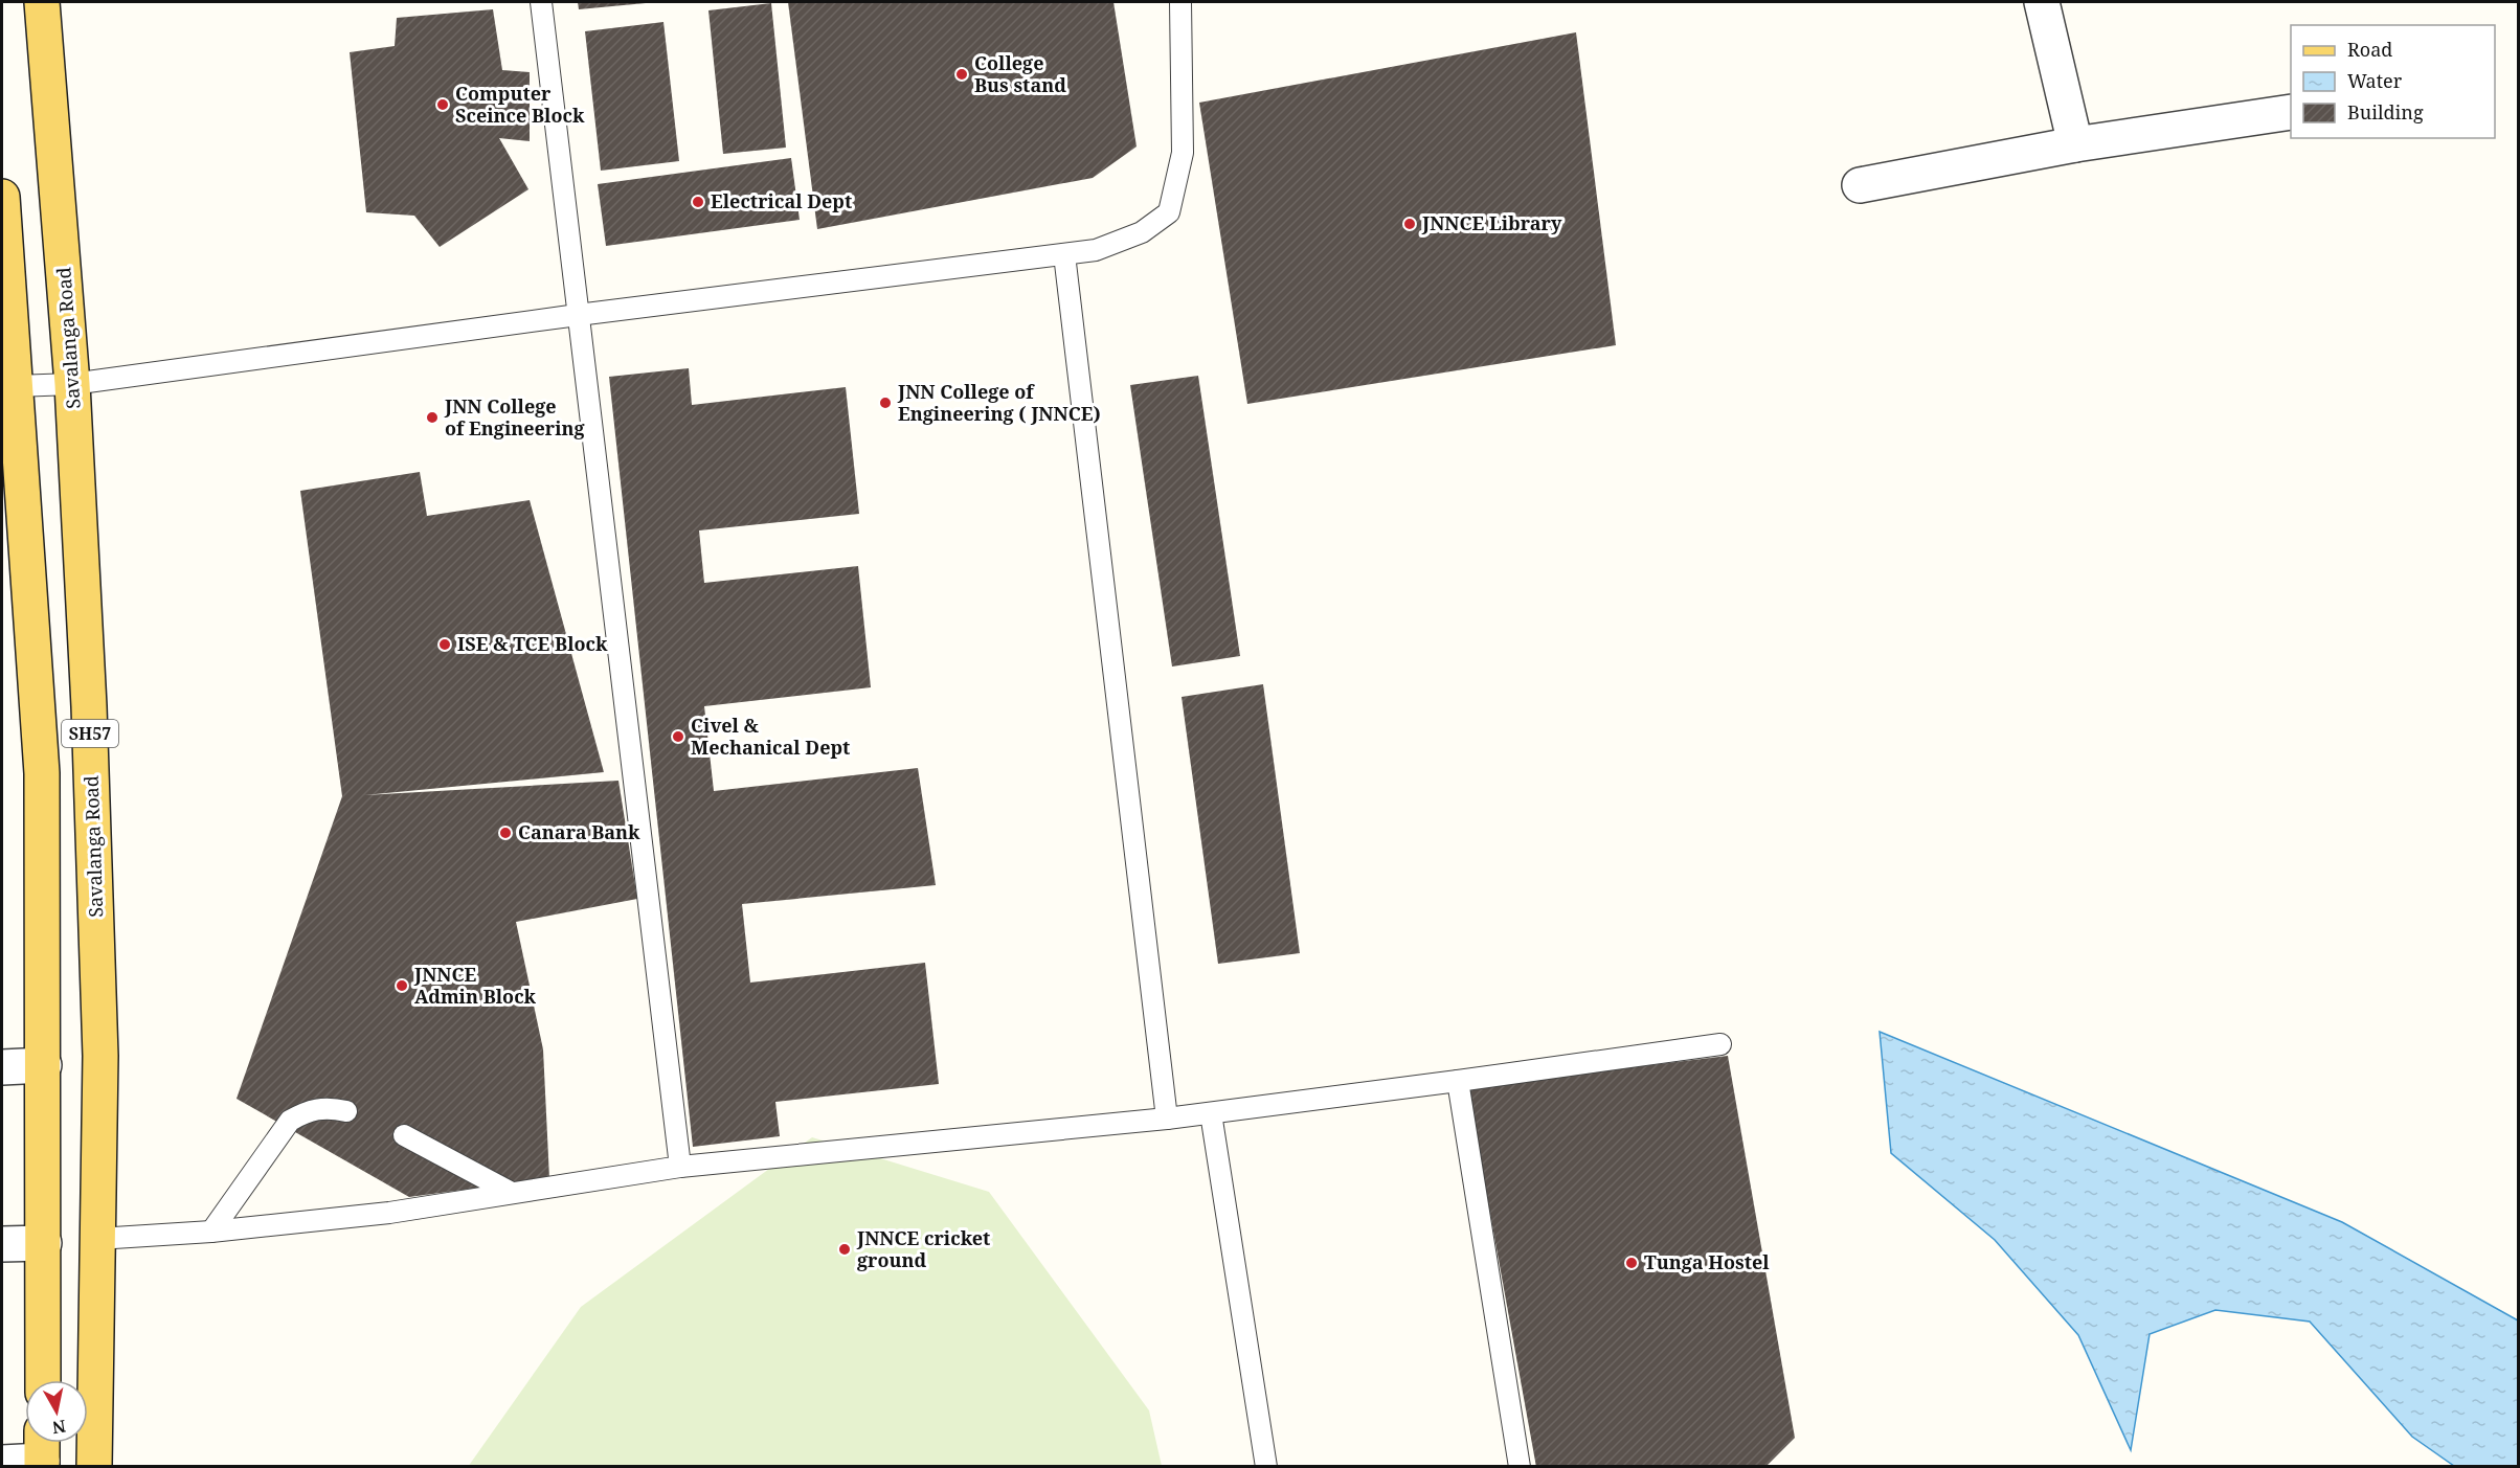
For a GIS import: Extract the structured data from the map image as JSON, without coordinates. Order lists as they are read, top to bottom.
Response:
{
  "streets": {
    "main road": ["Savalanga Road", "SH57"]
  },
  "places": [
    "College Bus stand",
    "Computer Sceince Block",
    "Electrical Dept",
    "JNNCE Library",
    "JNN College of Engineering ( JNNCE)",
    "JNN College of Engineering",
    "ISE & TCE Block",
    "Civel & Mechanical Dept",
    "Canara Bank",
    "JNNCE Admin Block",
    "JNNCE cricket ground",
    "Tunga Hostel"
  ],
  "legend": ["Road", "Water", "Building"],
  "north": "bottom"
}
